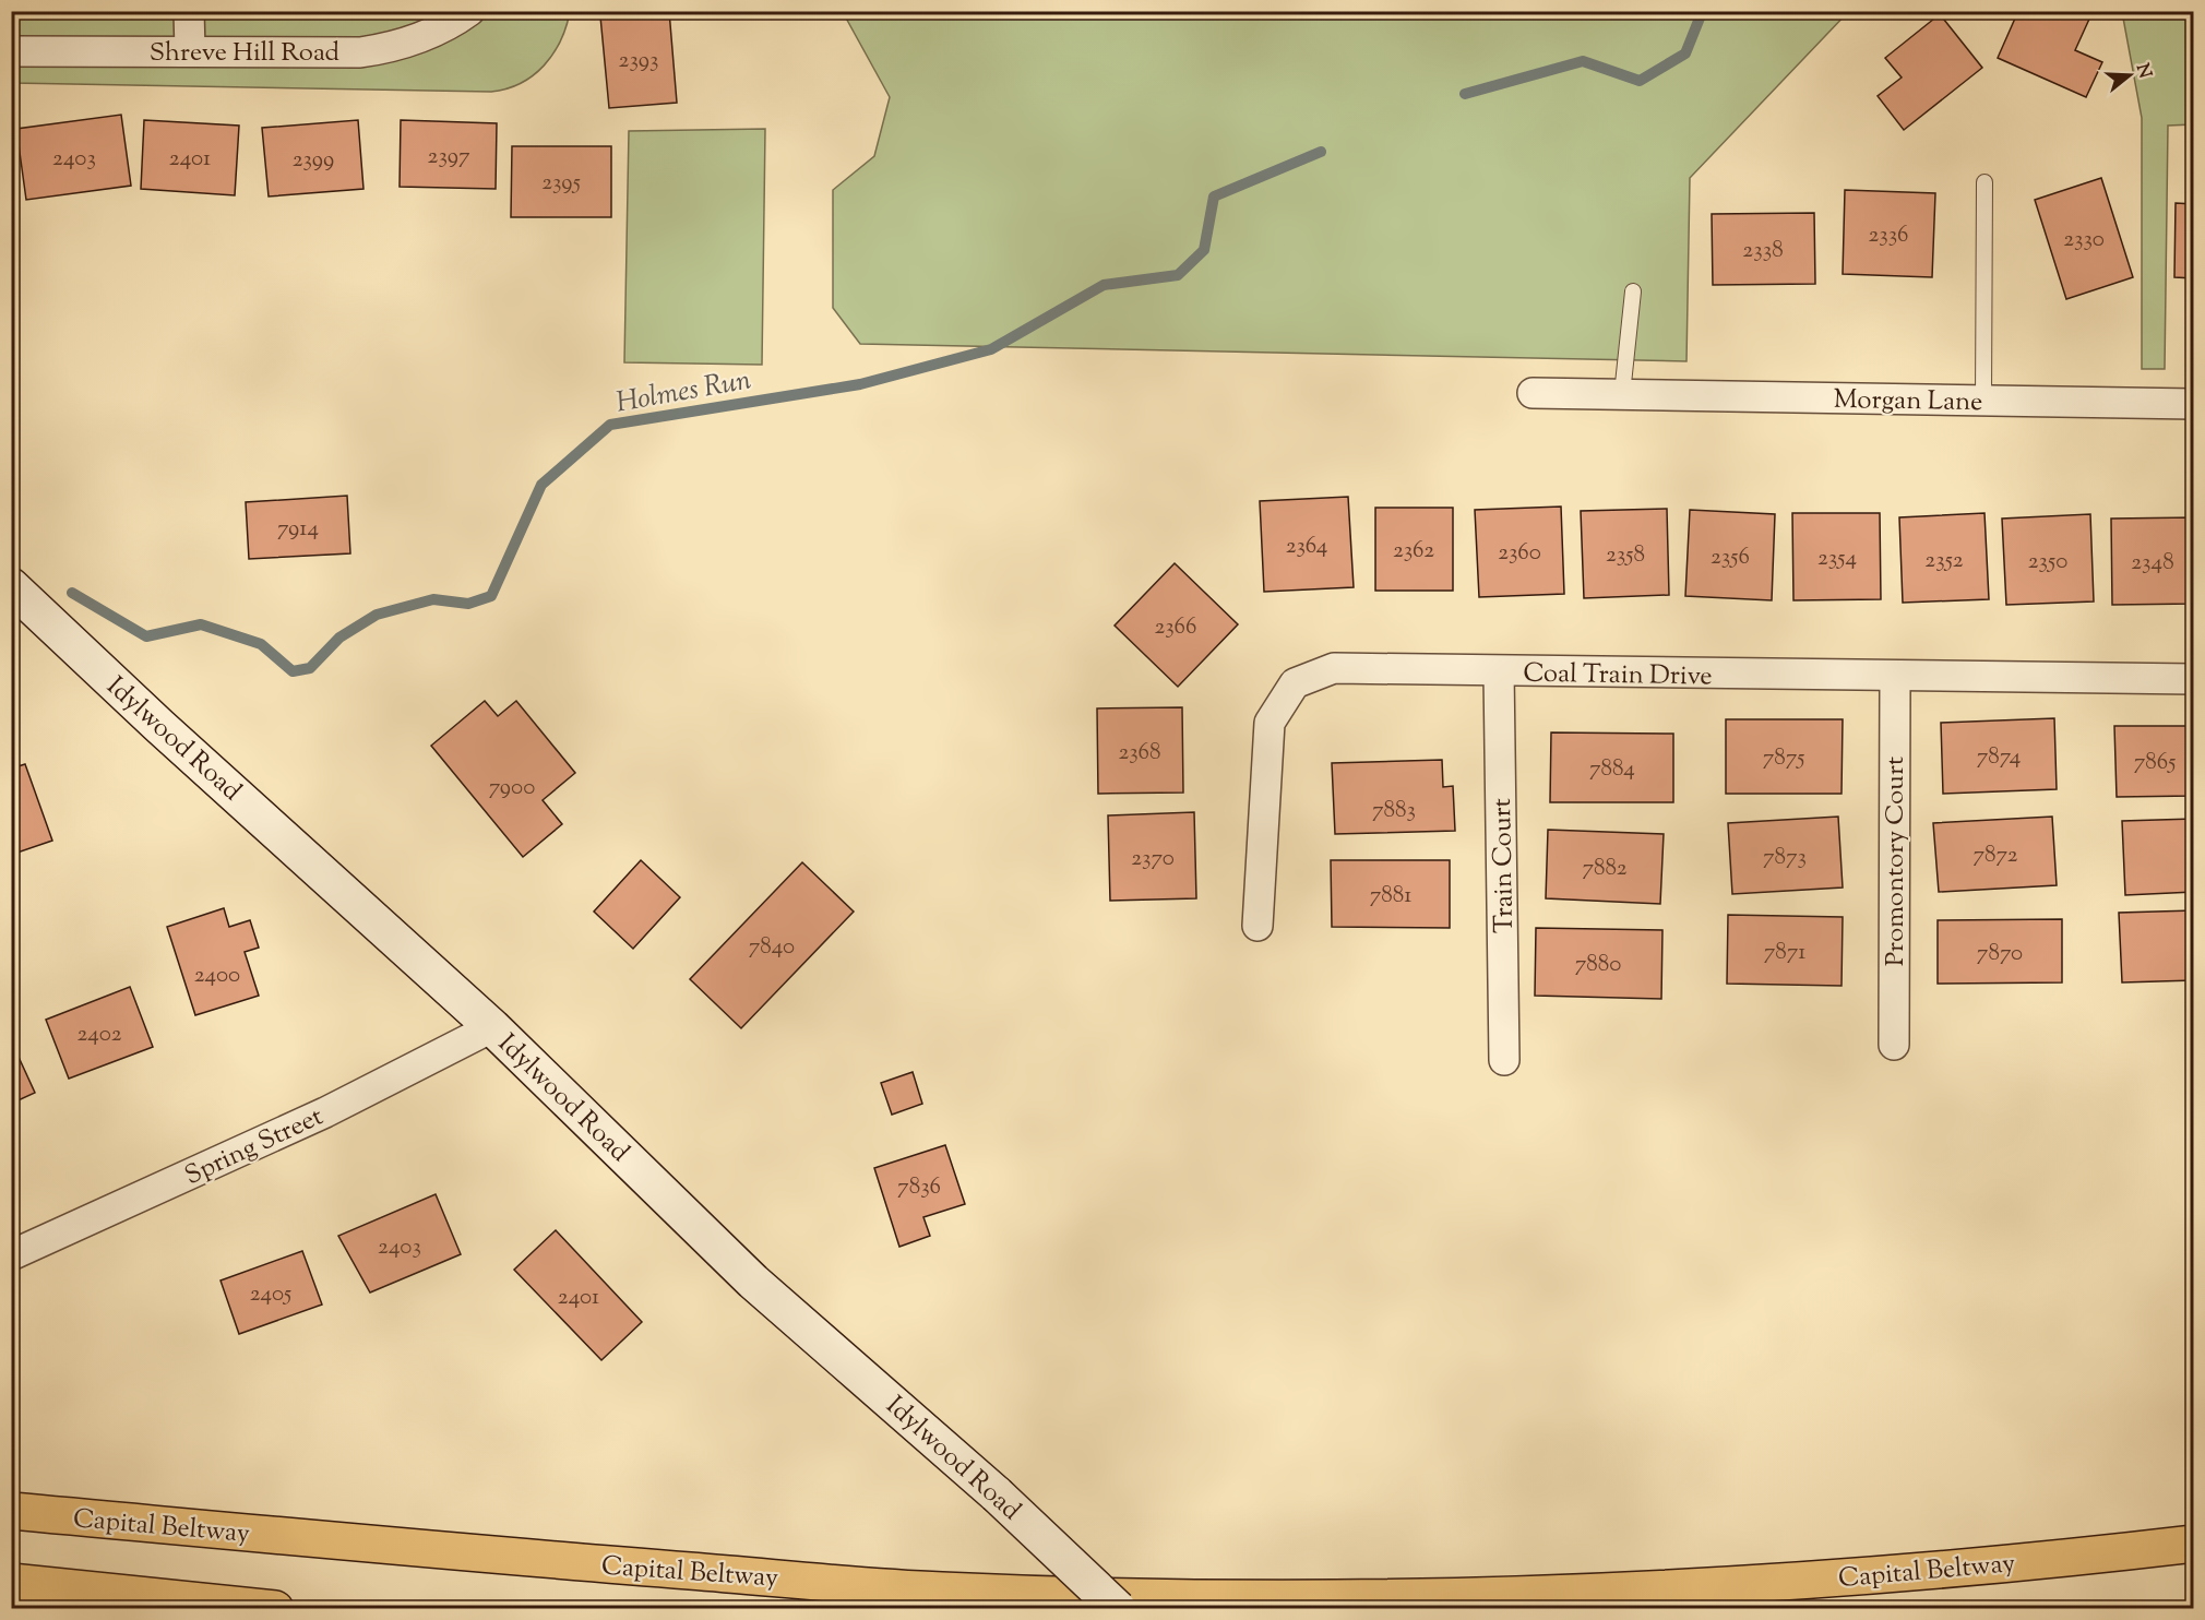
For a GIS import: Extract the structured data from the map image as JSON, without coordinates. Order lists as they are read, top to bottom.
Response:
{
  "streets": {
    "highway": ["Capital Beltway"],
    "main road": ["Idylwood Road"],
    "street": [
      "Shreve Hill Road",
      "Morgan Lane",
      "Coal Train Drive",
      "Promontory Court",
      "Train Court",
      "Spring Street"
    ]
  },
  "crossings": [
    ["Coal Train Drive", "Promontory Court"],
    ["Coal Train Drive", "Train Court"],
    ["Idylwood Road", "Spring Street"]
  ],
  "water": ["Holmes Run"],
  "house_numbers": [
    "2393",
    "2397",
    "2403",
    "2401",
    "2399",
    "2395",
    "2336",
    "2330",
    "2338",
    "7914",
    "2364",
    "2362",
    "2360",
    "2358",
    "2356",
    "2354",
    "2352",
    "2350",
    "2348",
    "2366",
    "2368",
    "7874",
    "7875",
    "7865",
    "7884",
    "7900",
    "7883",
    "7872",
    "7873",
    "2370",
    "7882",
    "7881",
    "7840",
    "7871",
    "7870",
    "7880",
    "2400",
    "2402",
    "7836",
    "2403",
    "2405",
    "2401"
  ],
  "north": "right"
}
